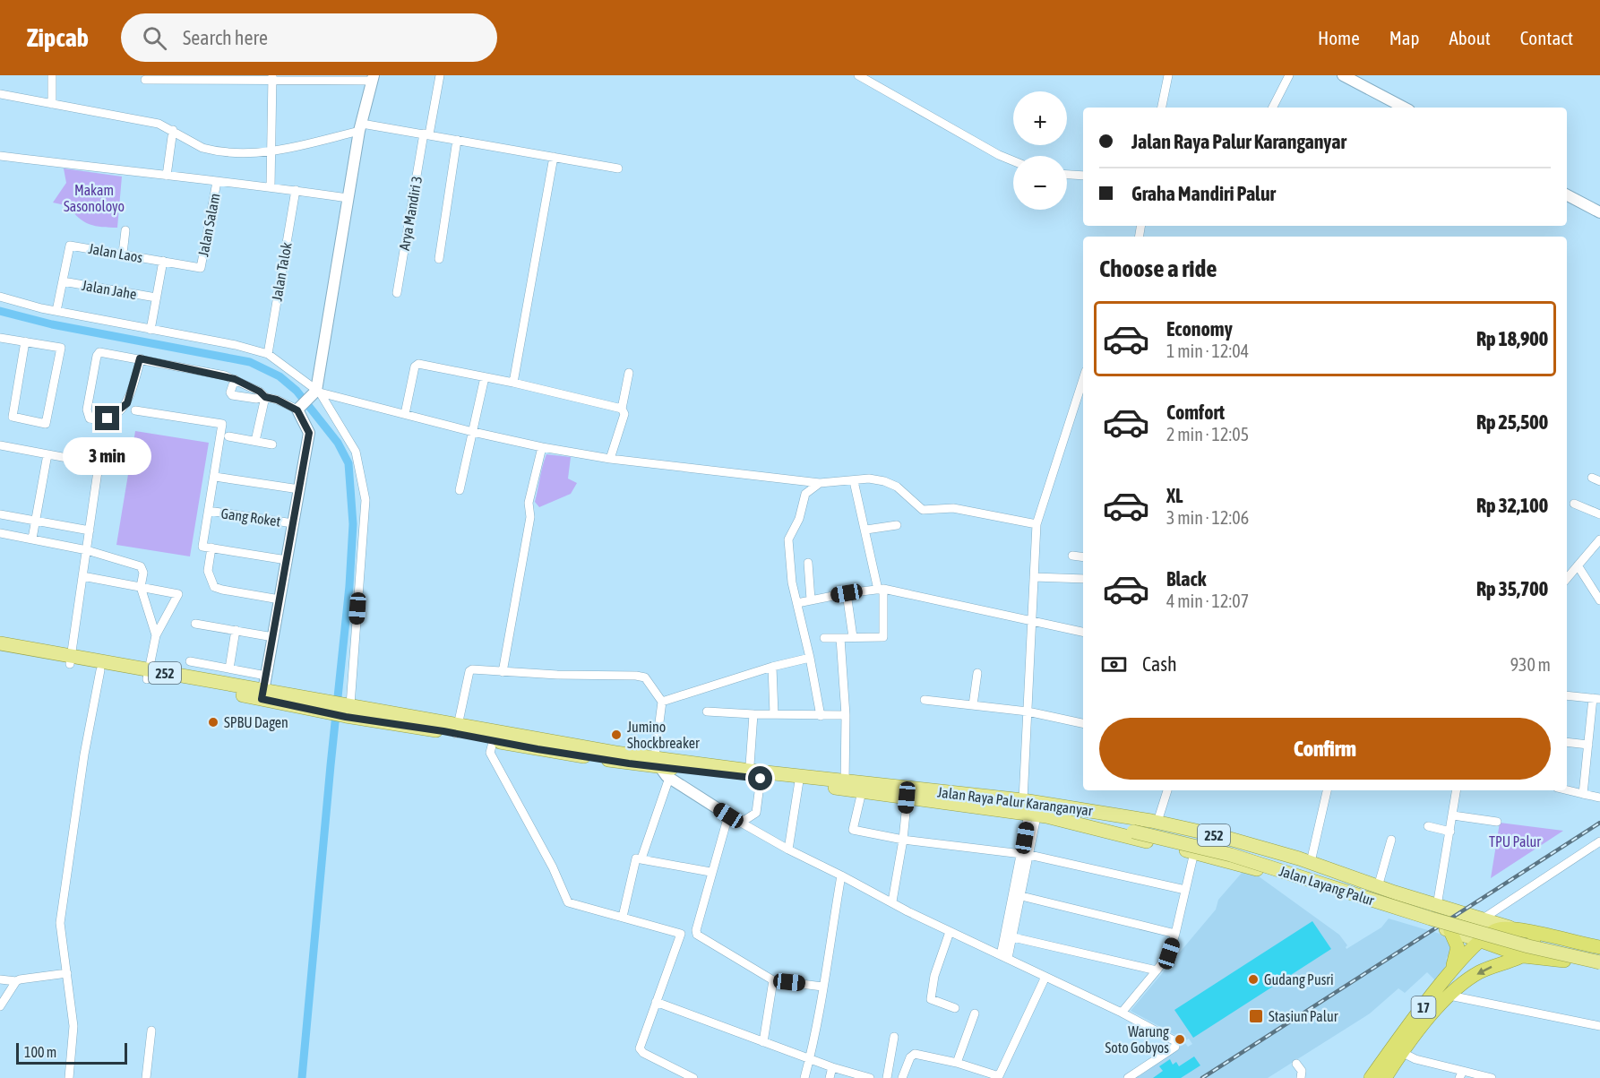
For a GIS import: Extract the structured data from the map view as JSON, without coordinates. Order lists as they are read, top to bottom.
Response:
{
  "streets": {
    "highway": ["17"],
    "main road": ["252", "Jalan Raya Palur Karanganyar", "Jalan Layang Palur"],
    "street": [
      "Arya Mandiri 3",
      "Jalan Salam",
      "Jalan Laos",
      "Jalan Talok",
      "Jalan Jahe",
      "Gang Roket"
    ]
  },
  "crossings": [
    ["Jalan Salam", "Jalan Laos"],
    ["Jalan Laos", "Jalan Jahe"],
    ["Jalan Raya Palur Karanganyar", "Jalan Layang Palur"],
    ["Jalan Raya Palur Karanganyar", "17"]
  ],
  "parks": ["Makam Sasonoloyo", "TPU Palur"],
  "places": {
    "other": [
      "SPBU Dagen",
      "Jumino Shockbreaker",
      "Gudang Pusri",
      "Warung Soto Gobyos"
    ],
    "transit": ["Stasiun Palur"]
  },
  "scale_bar": "100 m",
  "page": {
    "header": "Zipcab",
    "search": "Search here",
    "nav": [
      "Home",
      "Map",
      "About",
      "Contact"
    ],
    "map_buttons": ["+", "−"],
    "banner": ["Jalan Raya Palur Karanganyar", "Graha Mandiri Palur"],
    "heading": "Choose a ride",
    "list": [
      {
        "name": "Economy",
        "note": "1 min · 12:04",
        "value": "Rp 18,900"
      },
      {
        "name": "Comfort",
        "note": "2 min · 12:05",
        "value": "Rp 25,500"
      },
      {
        "name": "XL",
        "note": "3 min · 12:06",
        "value": "Rp 32,100"
      },
      {
        "name": "Black",
        "note": "4 min · 12:07",
        "value": "Rp 35,700"
      }
    ],
    "bubble": "3 min",
    "pay": ["Cash", "930 m"],
    "buttons": "Confirm",
    "scale": "100 m"
  }
}
